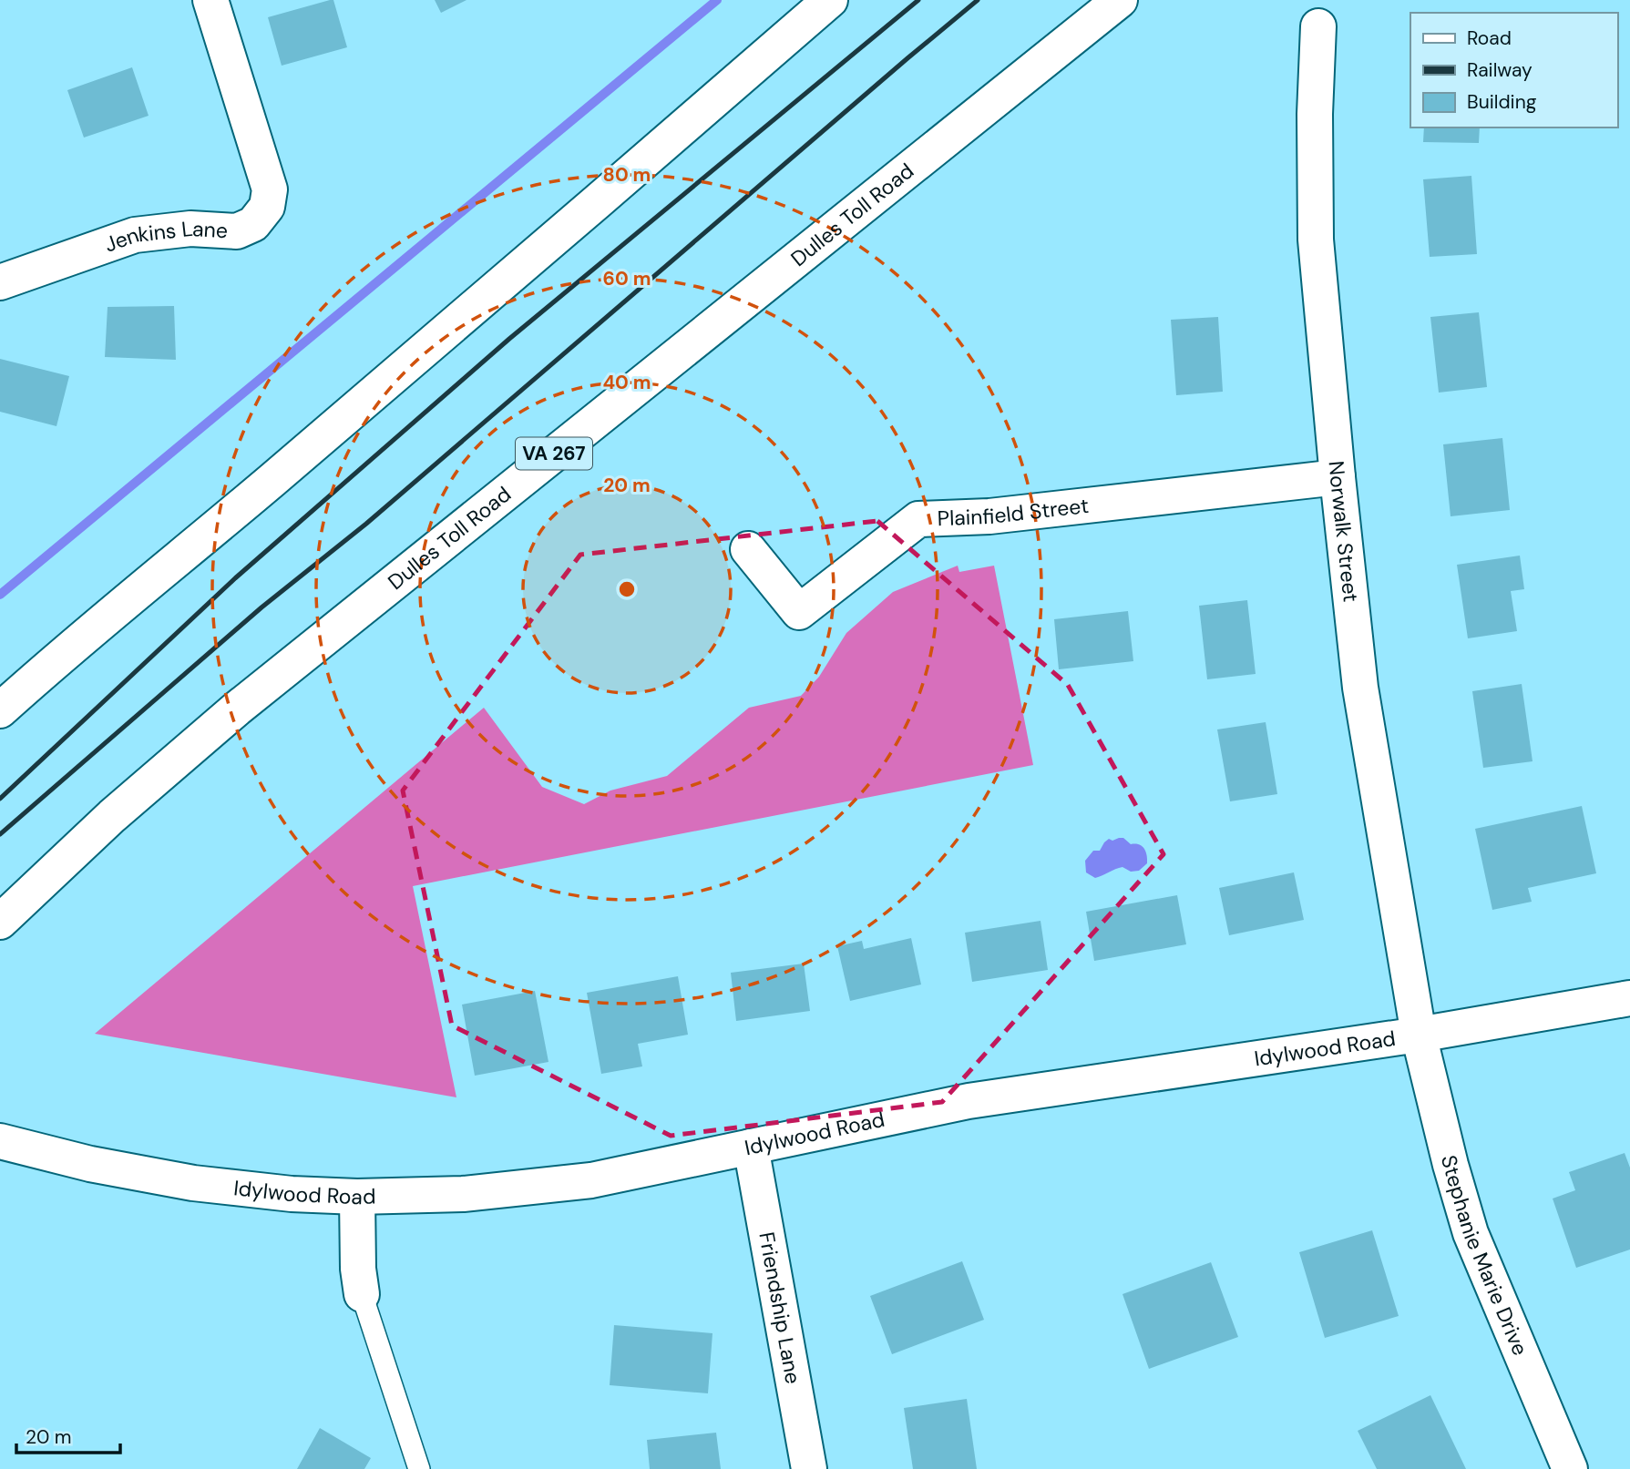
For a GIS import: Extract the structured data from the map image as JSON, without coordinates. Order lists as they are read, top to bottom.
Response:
{
  "streets": {
    "main road": [
      "Dulles Toll Road",
      "Jenkins Lane",
      "VA 267",
      "Plainfield Street",
      "Norwalk Street",
      "Idylwood Road",
      "Stephanie Marie Drive",
      "Friendship Lane"
    ]
  },
  "crossings": [
    ["Plainfield Street", "Norwalk Street"],
    ["Norwalk Street", "Idylwood Road"],
    ["Norwalk Street", "Stephanie Marie Drive"],
    ["Idylwood Road", "Stephanie Marie Drive"],
    ["Idylwood Road", "Friendship Lane"]
  ],
  "legend": ["Road", "Railway", "Building"],
  "scale_bar": "20 m",
  "rings": [
    "80 m",
    "60 m",
    "40 m",
    "20 m"
  ]
}
